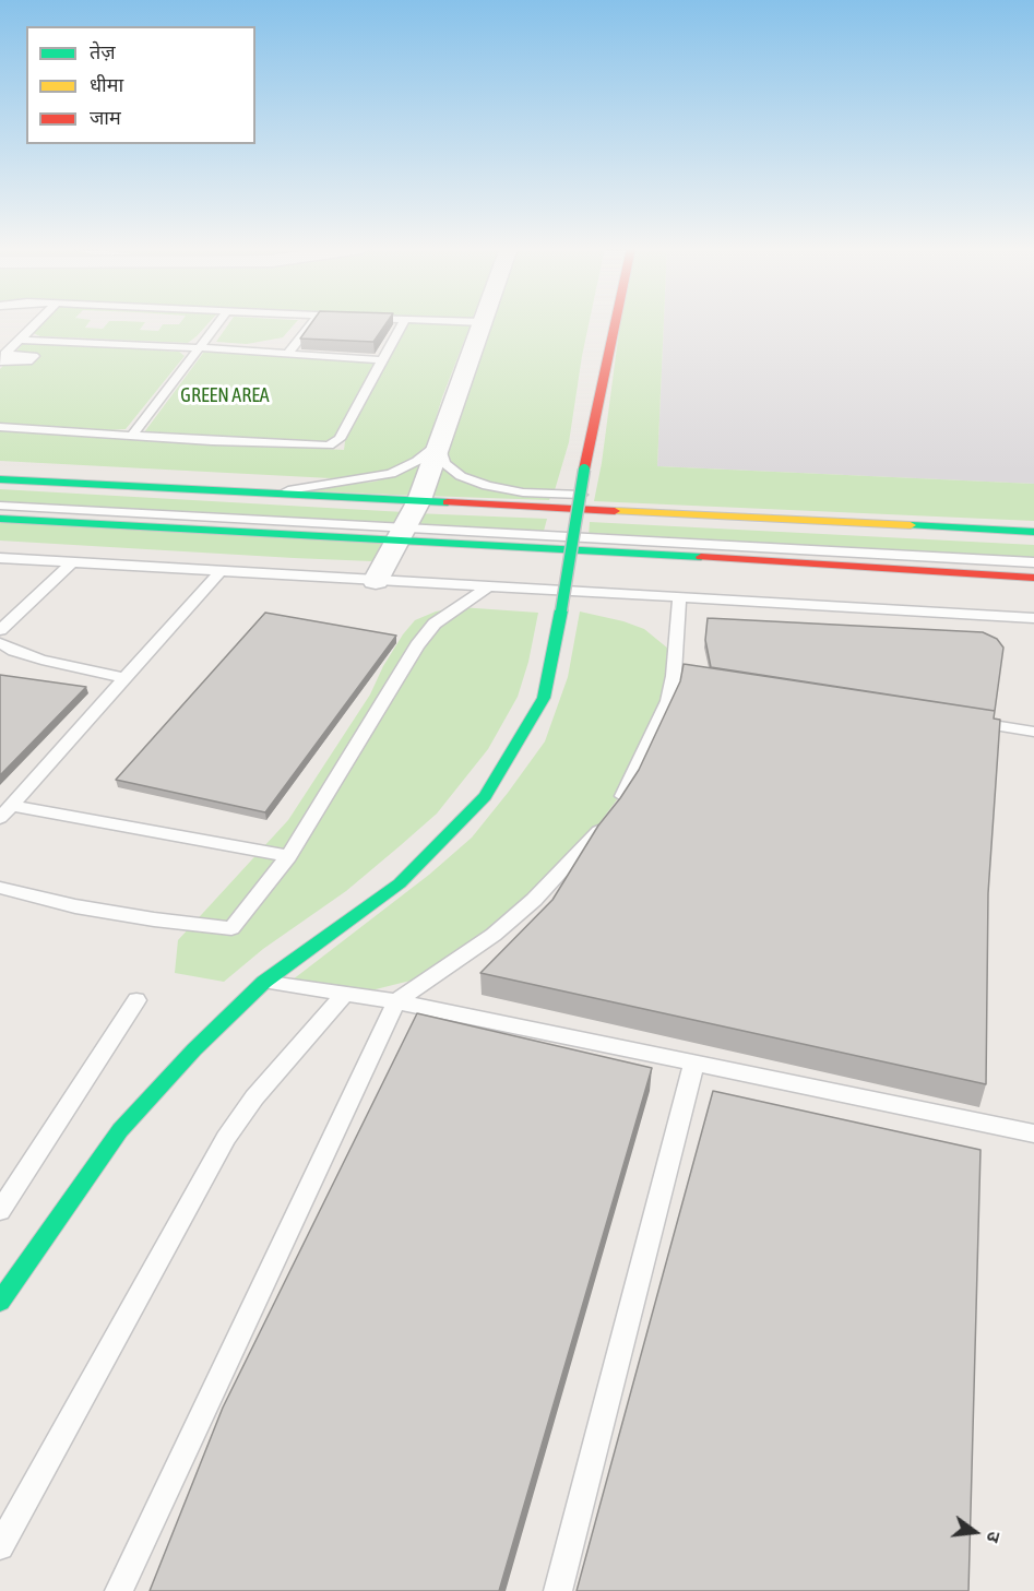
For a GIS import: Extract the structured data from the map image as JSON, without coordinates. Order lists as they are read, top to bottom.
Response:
{
  "parks": ["GREEN AREA"],
  "legend": ["तेज़", "धीमा", "जाम"],
  "north": "right"
}
